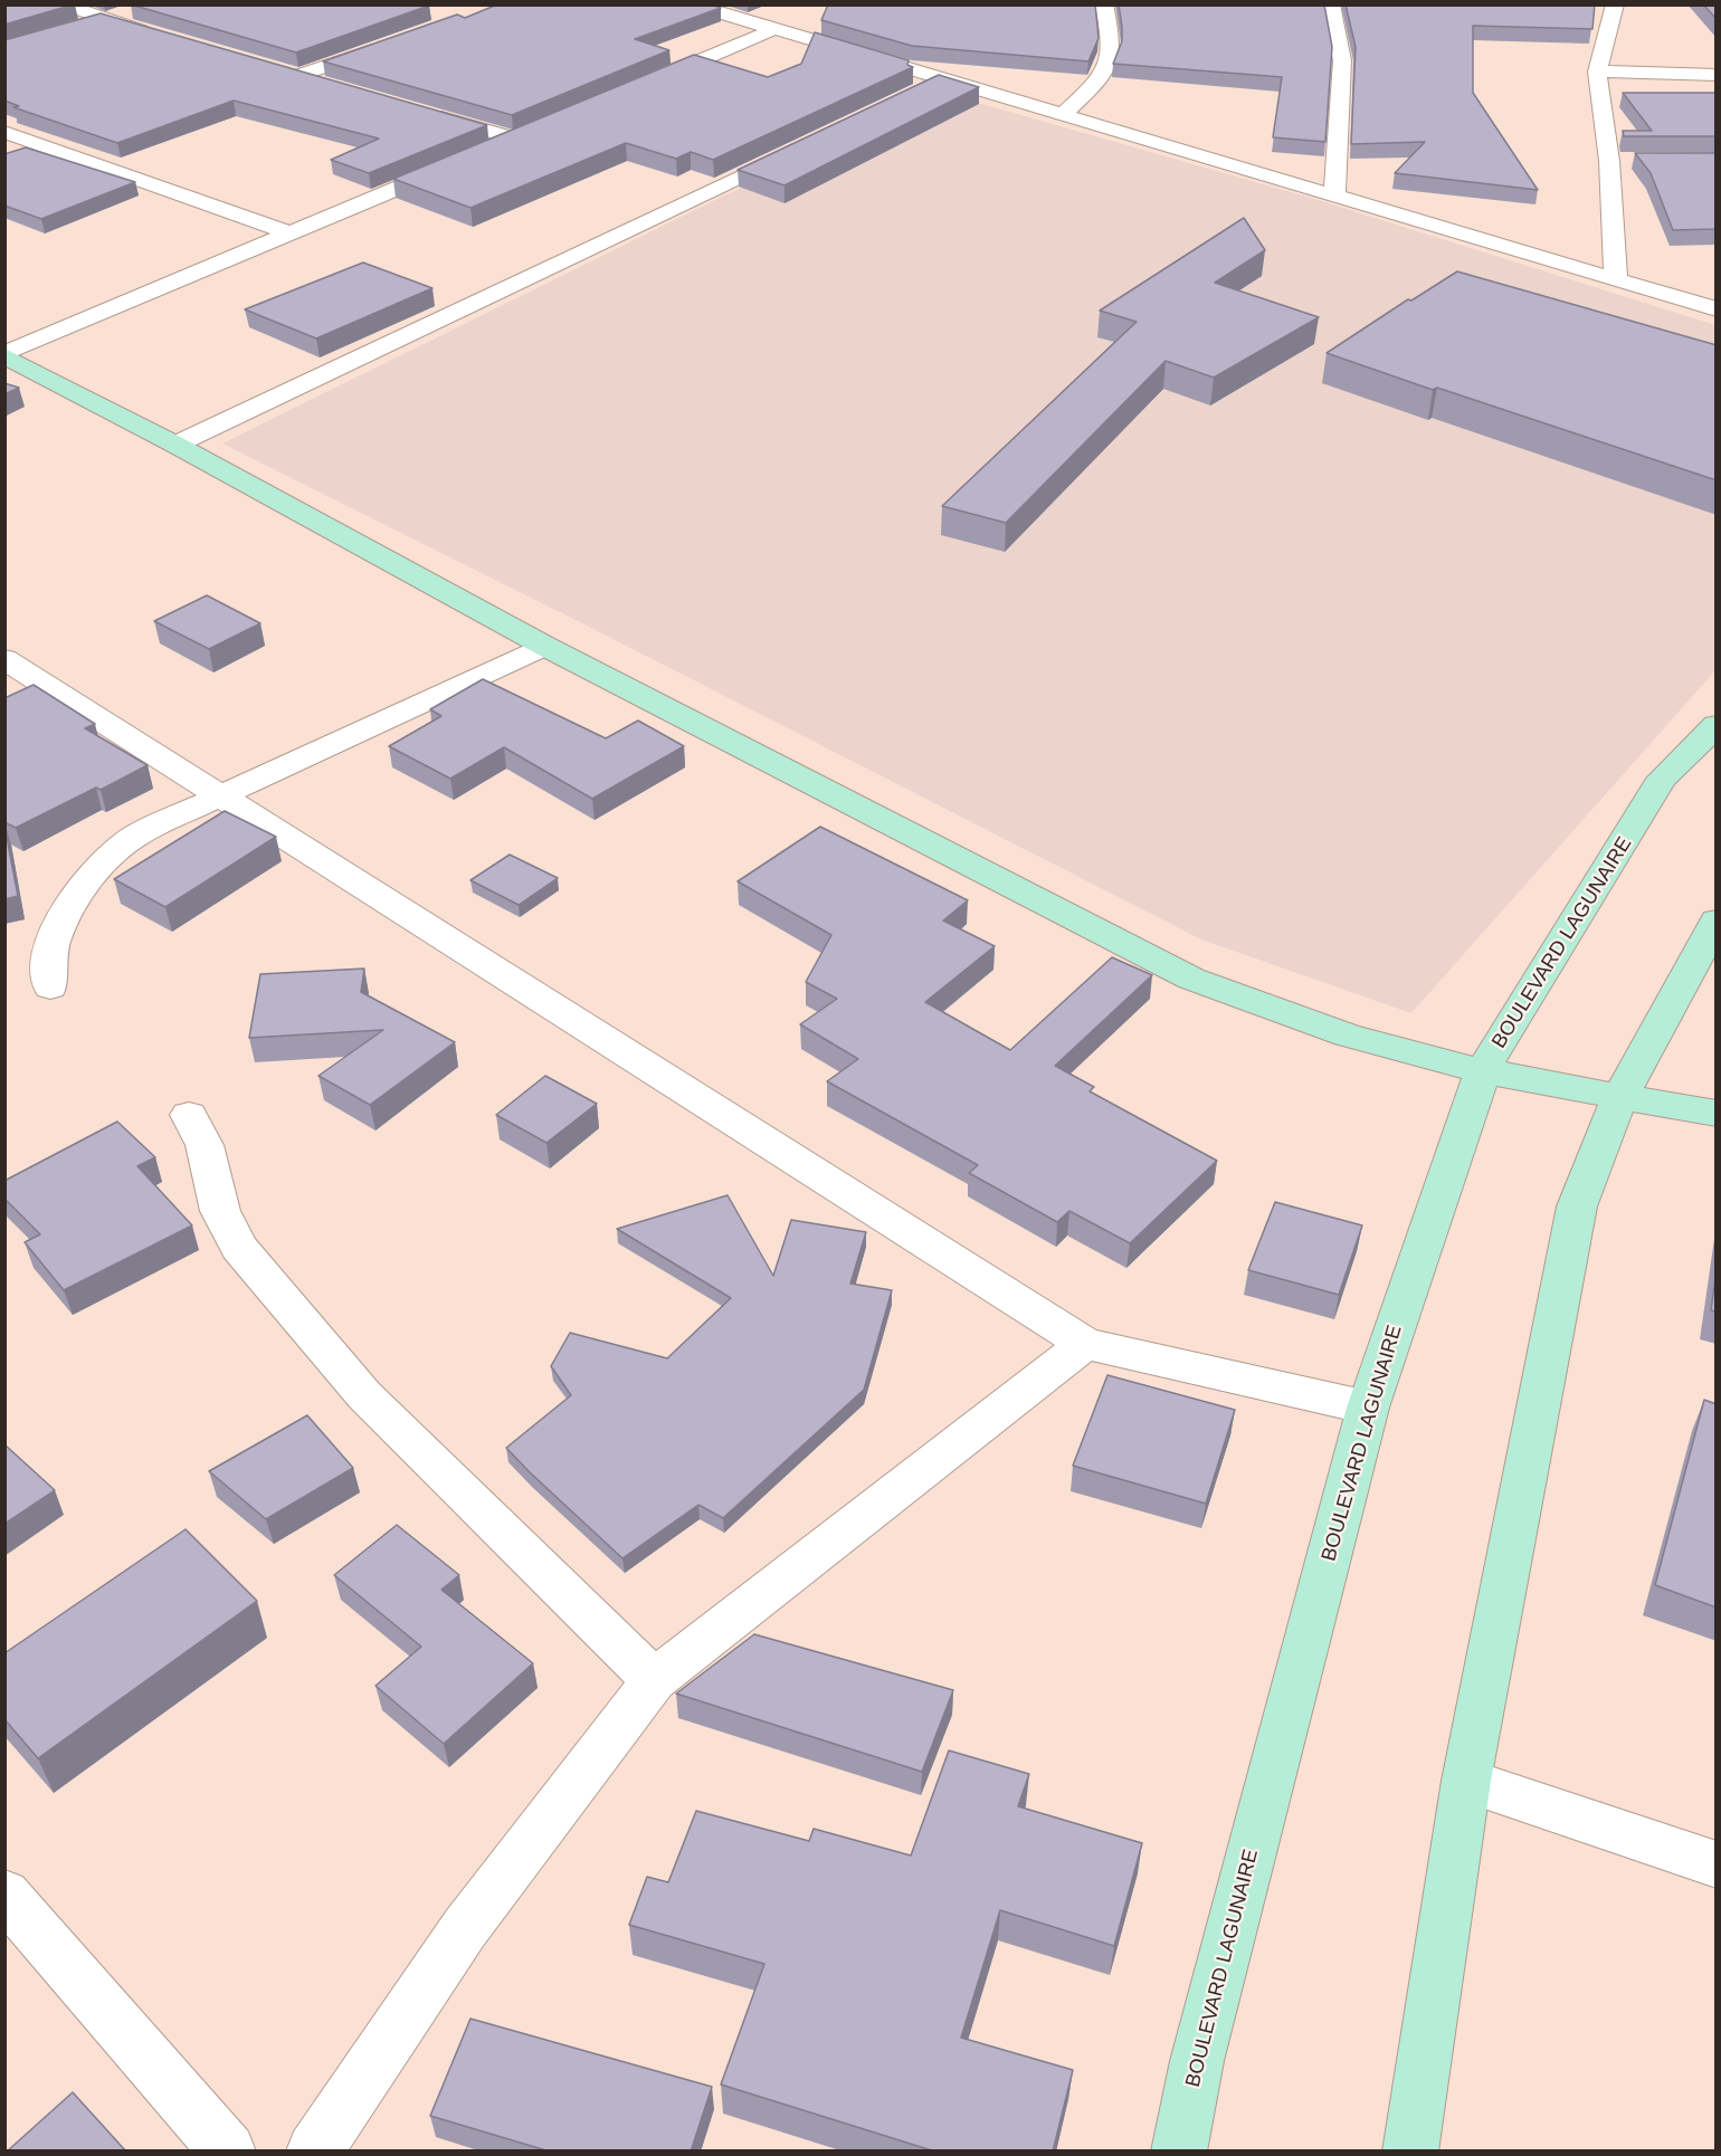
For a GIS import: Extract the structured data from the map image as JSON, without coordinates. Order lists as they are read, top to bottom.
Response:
{
  "streets": {
    "main road": ["BOULEVARD LAGUNAIRE"]
  }
}
